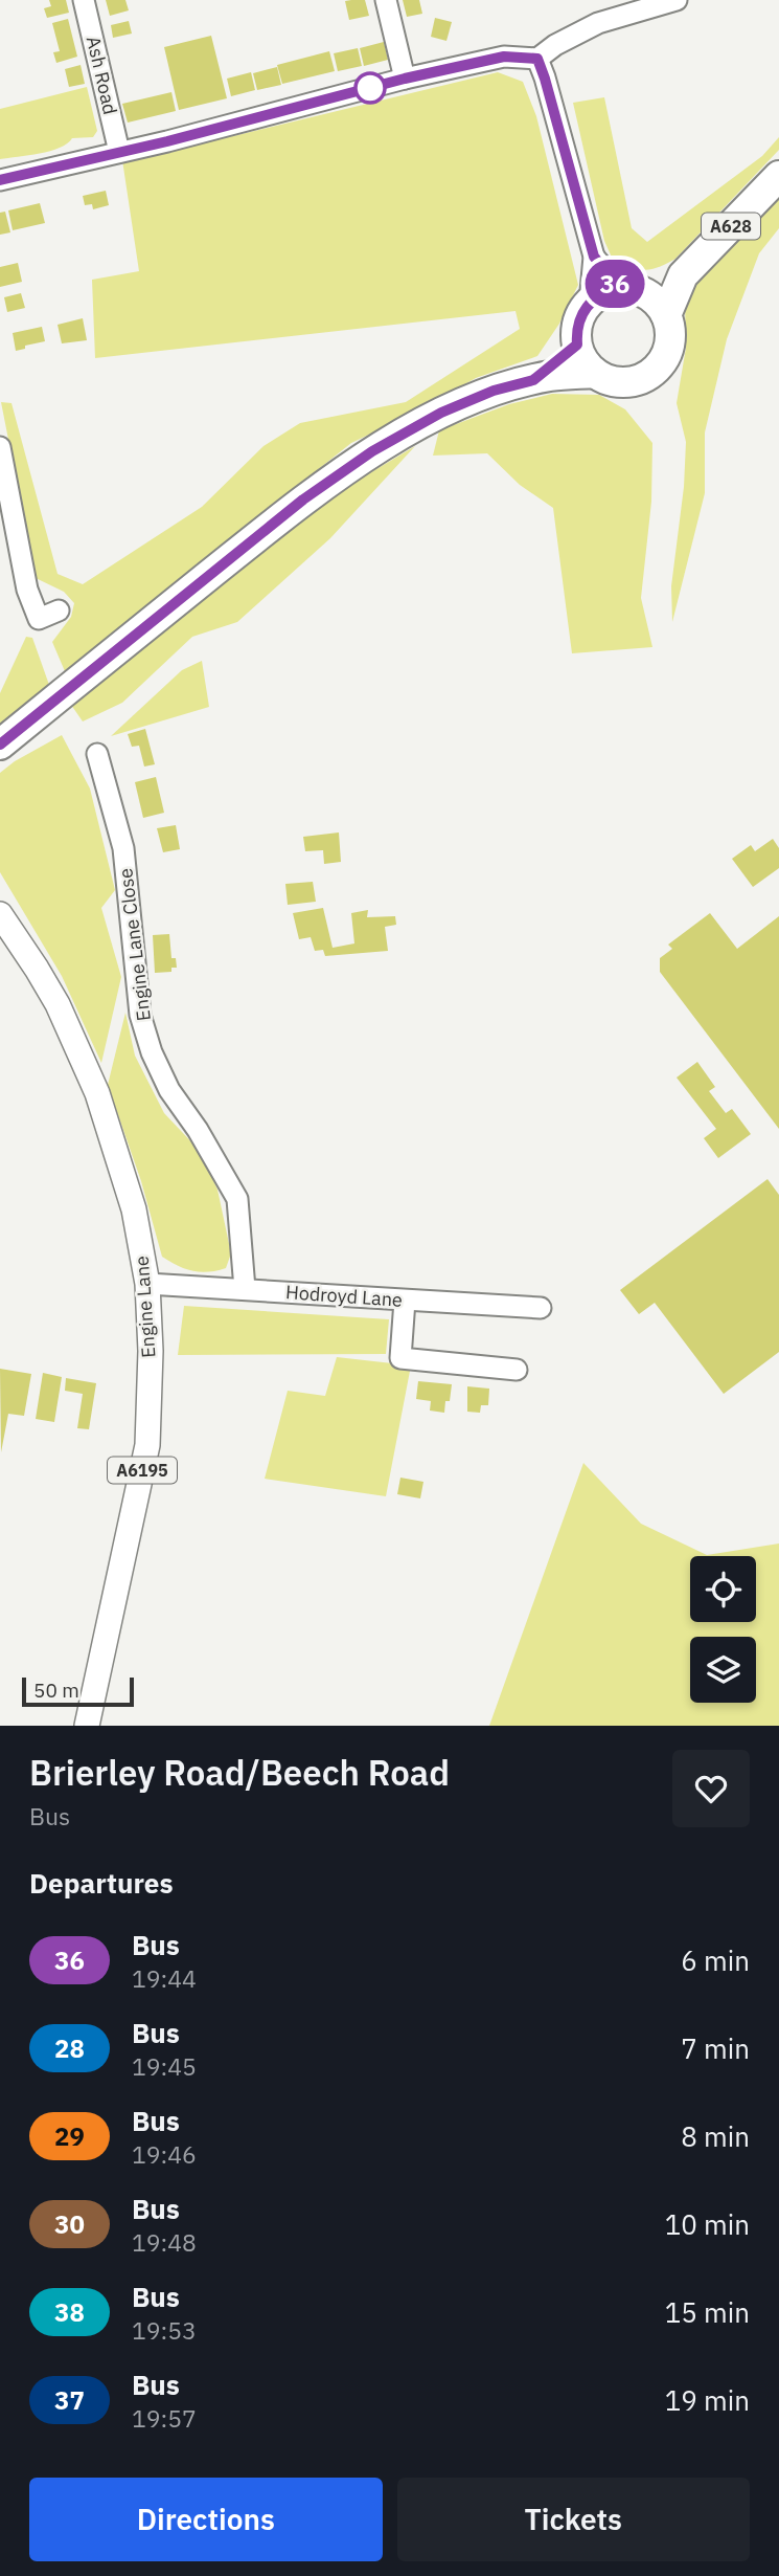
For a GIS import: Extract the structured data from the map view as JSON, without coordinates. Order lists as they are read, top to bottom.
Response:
{
  "streets": {
    "highway": ["A628"],
    "main road": ["Engine Lane", "A6195"],
    "street": ["Ash Road", "Engine Lane Close", "Hodroyd Lane"]
  },
  "crossings": [
    ["Engine Lane Close", "Hodroyd Lane"],
    ["Hodroyd Lane", "Engine Lane"]
  ],
  "lines": ["bus line 36"],
  "scale_bar": "50 m",
  "page": {
    "on_map": "36",
    "scale": "50 m",
    "heading": [
      ["Brierley Road/Beech Road", "Bus"],
      "Departures"
    ],
    "list": [
      {
        "mark": "36",
        "name": "Bus",
        "note": "19:44",
        "value": "6 min"
      },
      {
        "mark": "28",
        "name": "Bus",
        "note": "19:45",
        "value": "7 min"
      },
      {
        "mark": "29",
        "name": "Bus",
        "note": "19:46",
        "value": "8 min"
      },
      {
        "mark": "30",
        "name": "Bus",
        "note": "19:48",
        "value": "10 min"
      },
      {
        "mark": "38",
        "name": "Bus",
        "note": "19:53",
        "value": "15 min"
      },
      {
        "mark": "37",
        "name": "Bus",
        "note": "19:57",
        "value": "19 min"
      }
    ],
    "buttons": ["Directions", "Tickets"]
  }
}
